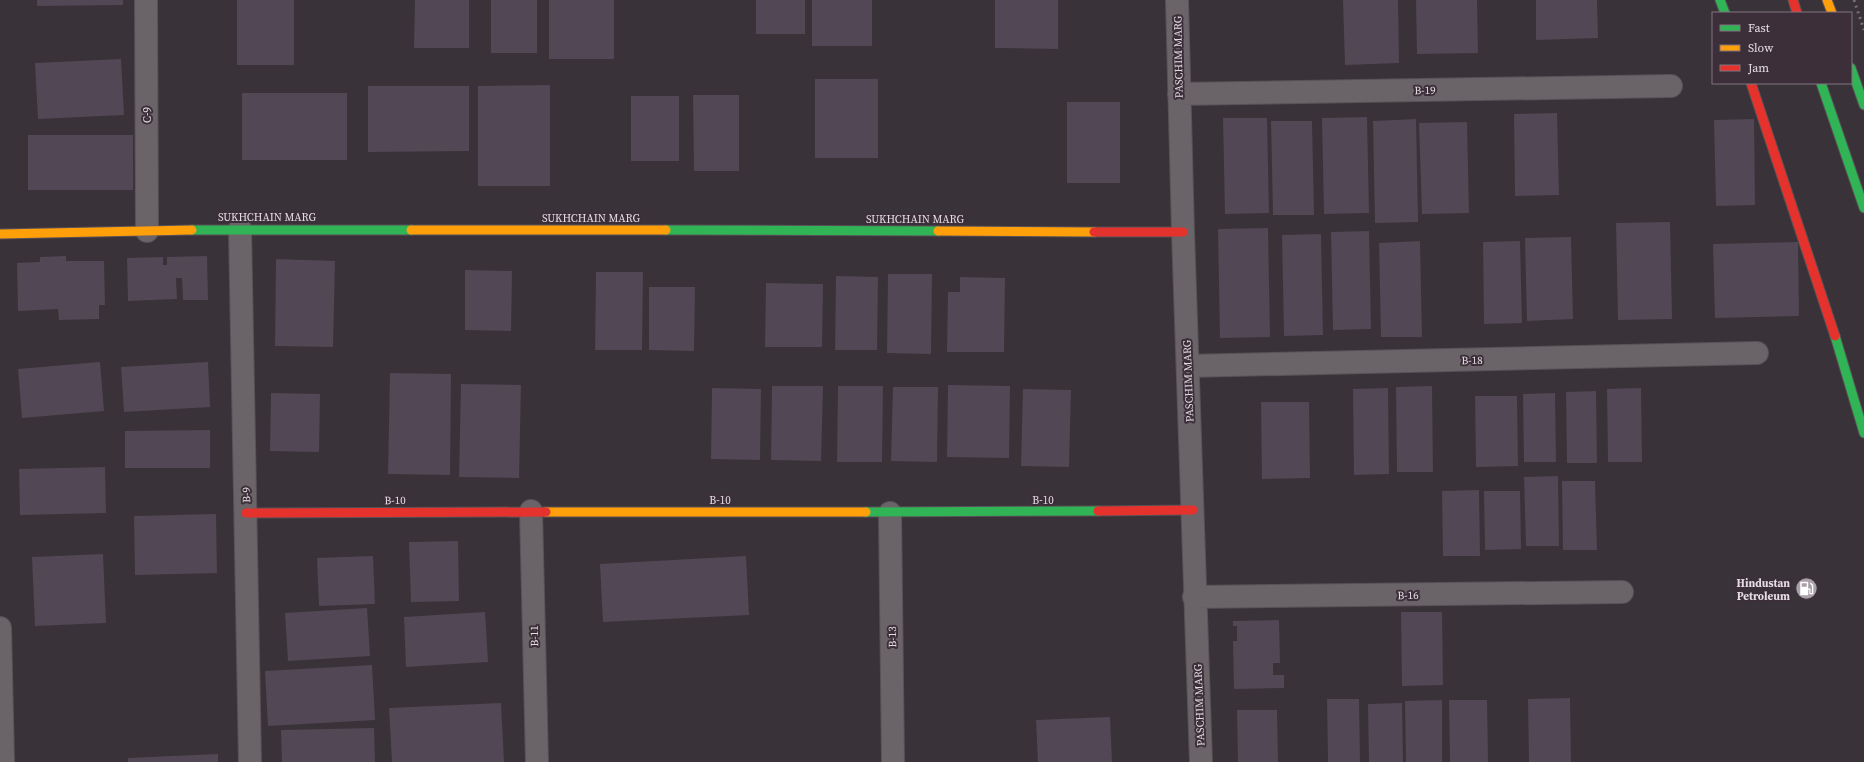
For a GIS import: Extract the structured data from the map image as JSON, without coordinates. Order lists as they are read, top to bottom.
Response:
{
  "streets": {
    "street": [
      "PASCHIM MARG",
      "B-19",
      "C-9",
      "SUKHCHAIN MARG",
      "B-18",
      "B-9",
      "B-10",
      "B-16",
      "B-11",
      "B-13"
    ]
  },
  "crossings": [
    ["PASCHIM MARG", "B-19"],
    ["PASCHIM MARG", "SUKHCHAIN MARG"],
    ["PASCHIM MARG", "B-18"],
    ["PASCHIM MARG", "B-10"],
    ["PASCHIM MARG", "B-16"],
    ["C-9", "SUKHCHAIN MARG"],
    ["SUKHCHAIN MARG", "B-9"],
    ["B-9", "B-10"],
    ["B-10", "B-11"],
    ["B-10", "B-13"]
  ],
  "places": {
    "fuel station": ["Hindustan Petroleum"]
  },
  "legend": ["Fast", "Slow", "Jam"]
}
